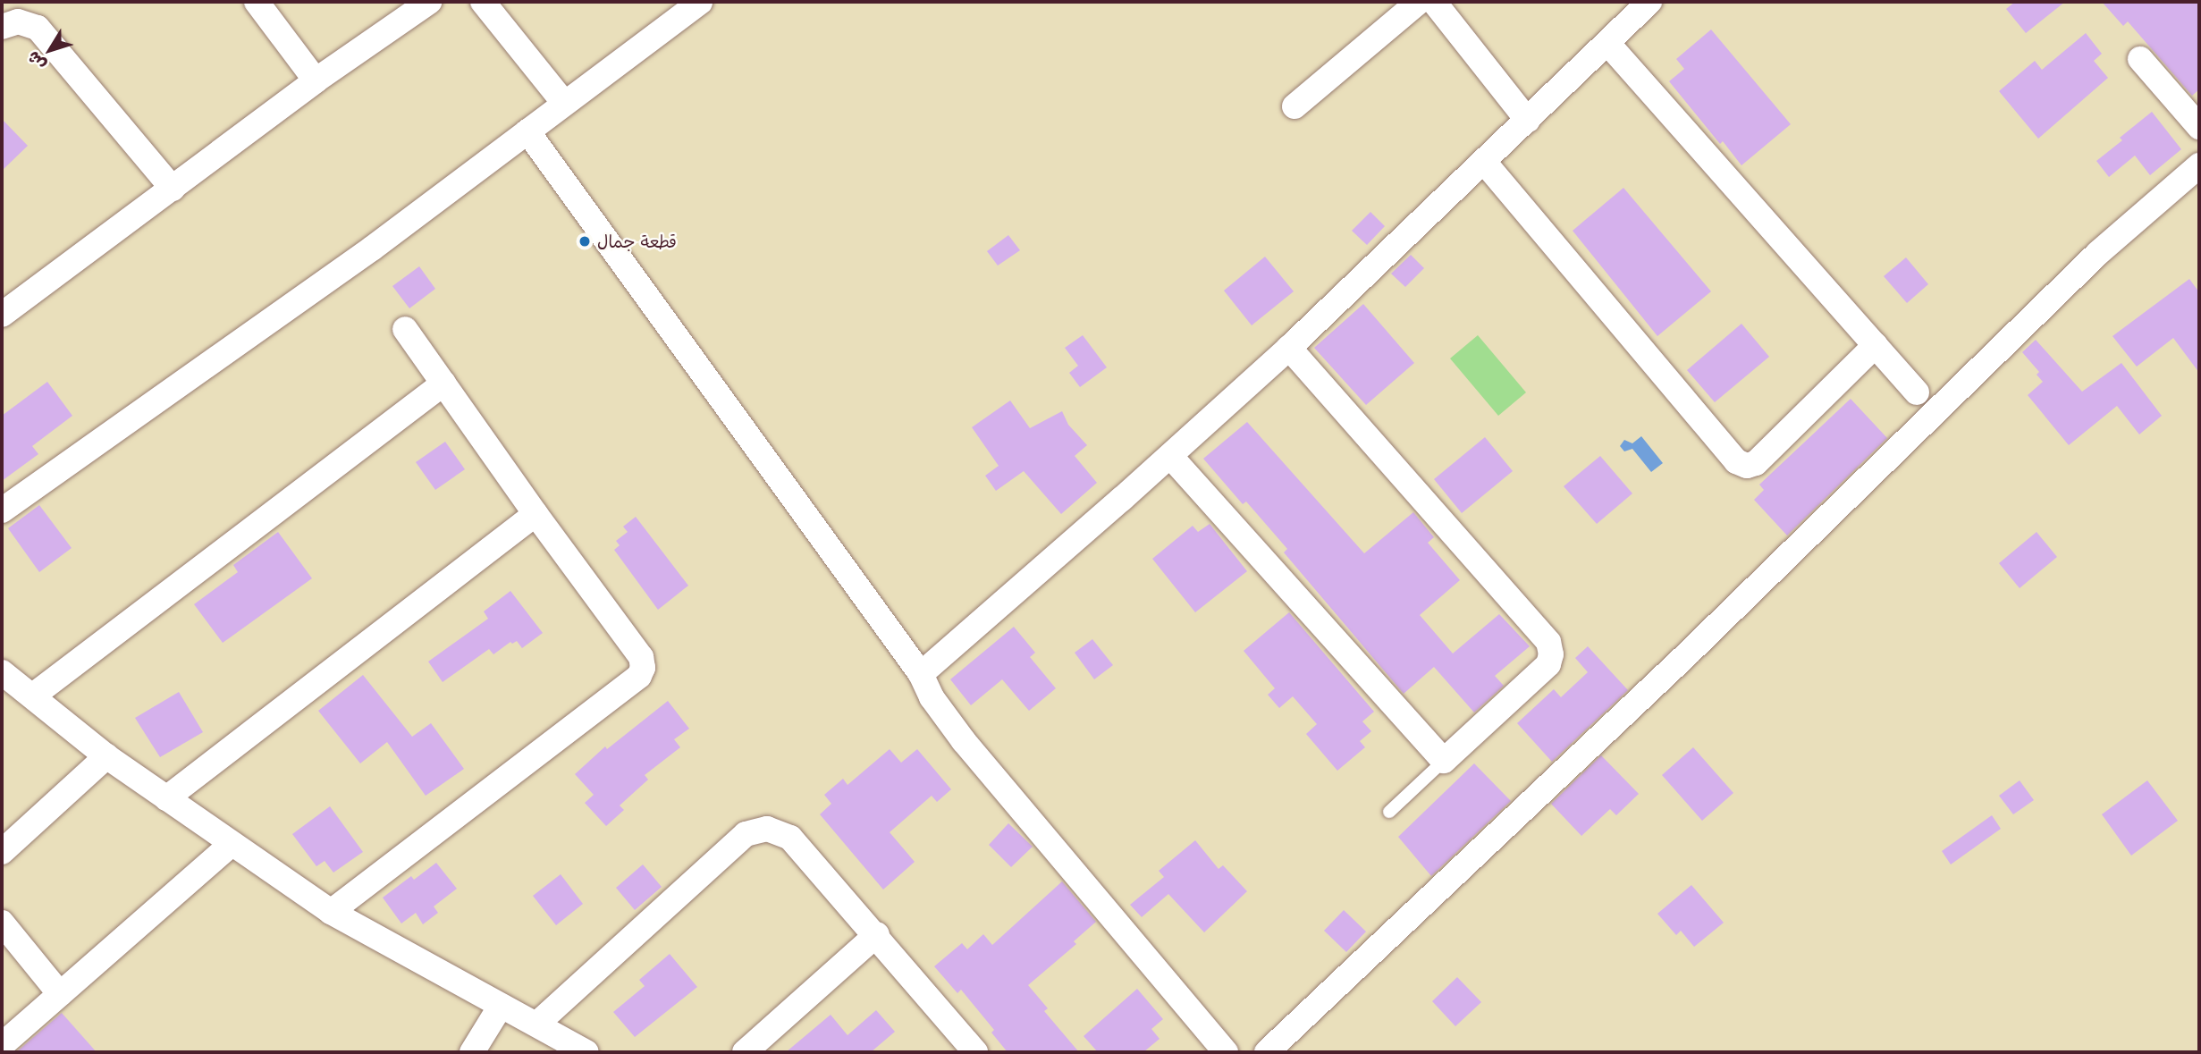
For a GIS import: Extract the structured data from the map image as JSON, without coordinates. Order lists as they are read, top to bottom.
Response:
{
  "places": ["قطعة جمال"],
  "north": "bottom left"
}
